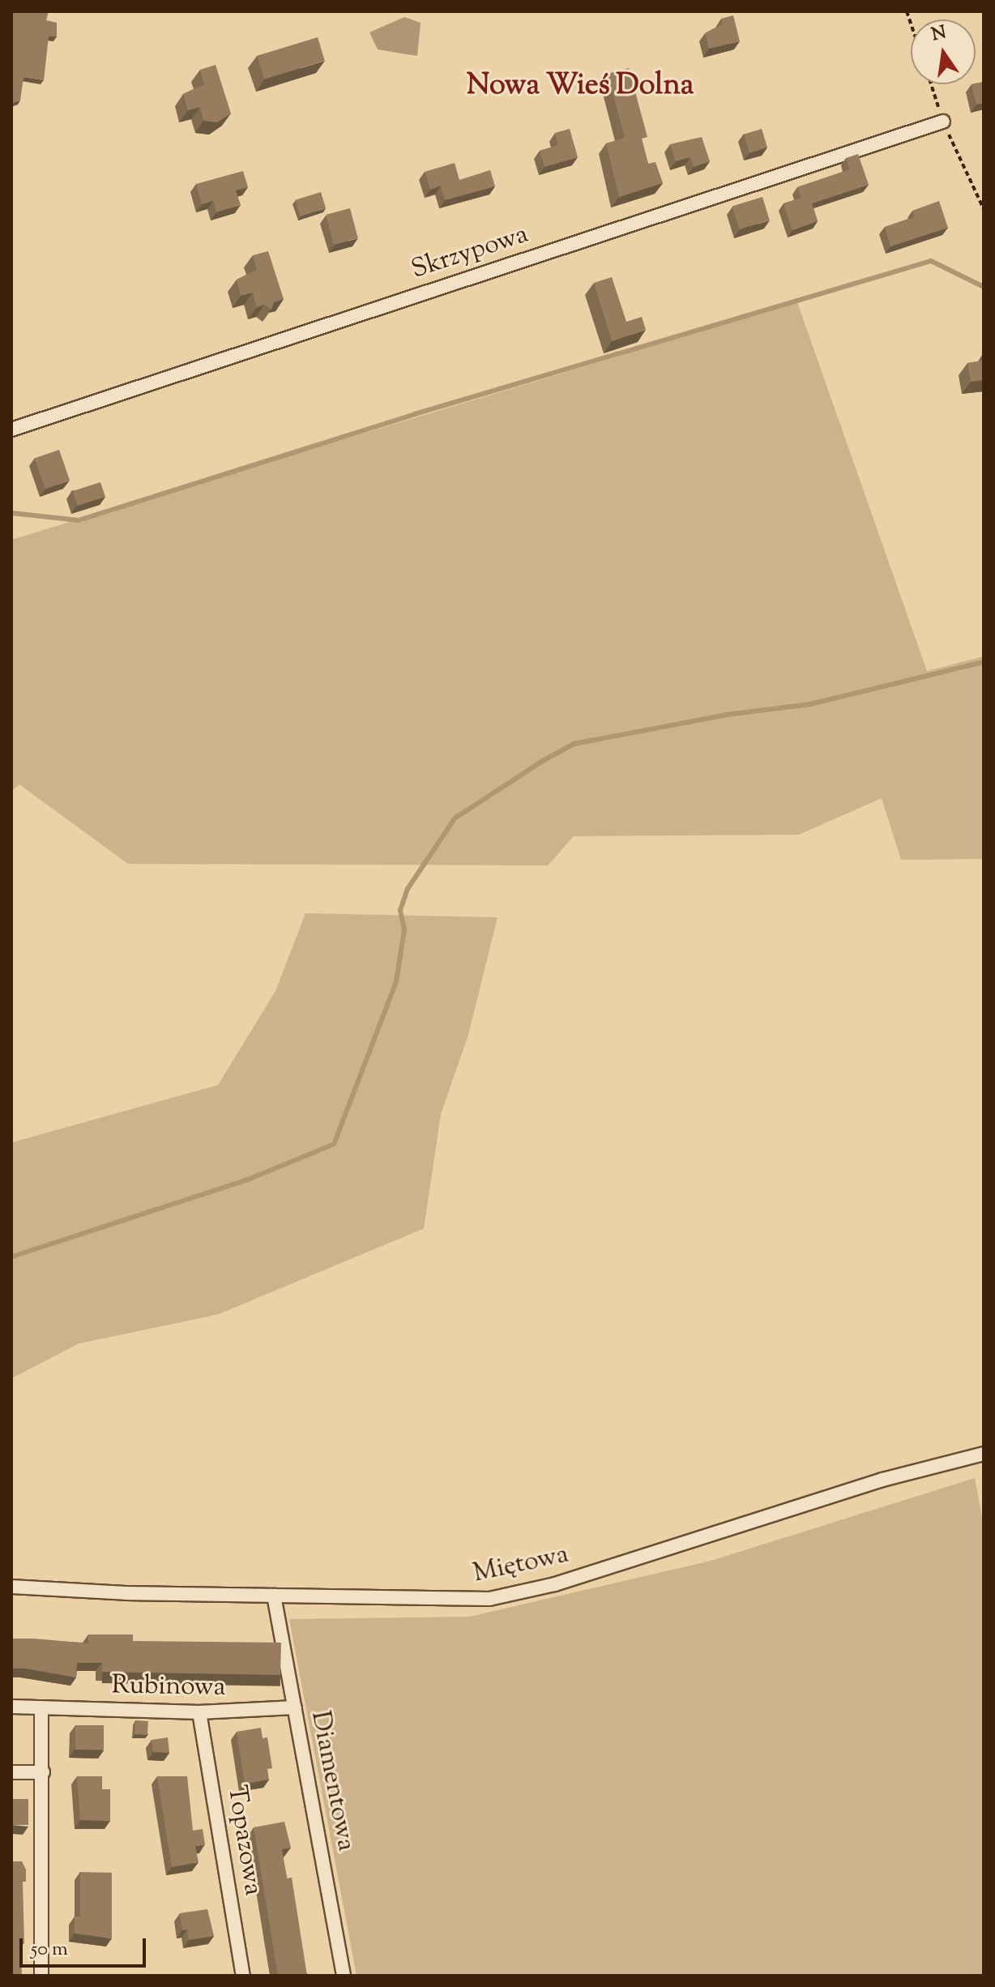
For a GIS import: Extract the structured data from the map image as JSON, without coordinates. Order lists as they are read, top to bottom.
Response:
{
  "streets": {
    "street": [
      "Skrzypowa",
      "Miętowa",
      "Rubinowa",
      "Diamentowa",
      "Topazowa"
    ]
  },
  "crossings": [
    ["Miętowa", "Diamentowa"],
    ["Rubinowa", "Diamentowa"],
    ["Rubinowa", "Topazowa"]
  ],
  "districts": ["Nowa Wieś Dolna"],
  "scale_bar": "50 m",
  "north": "top"
}
